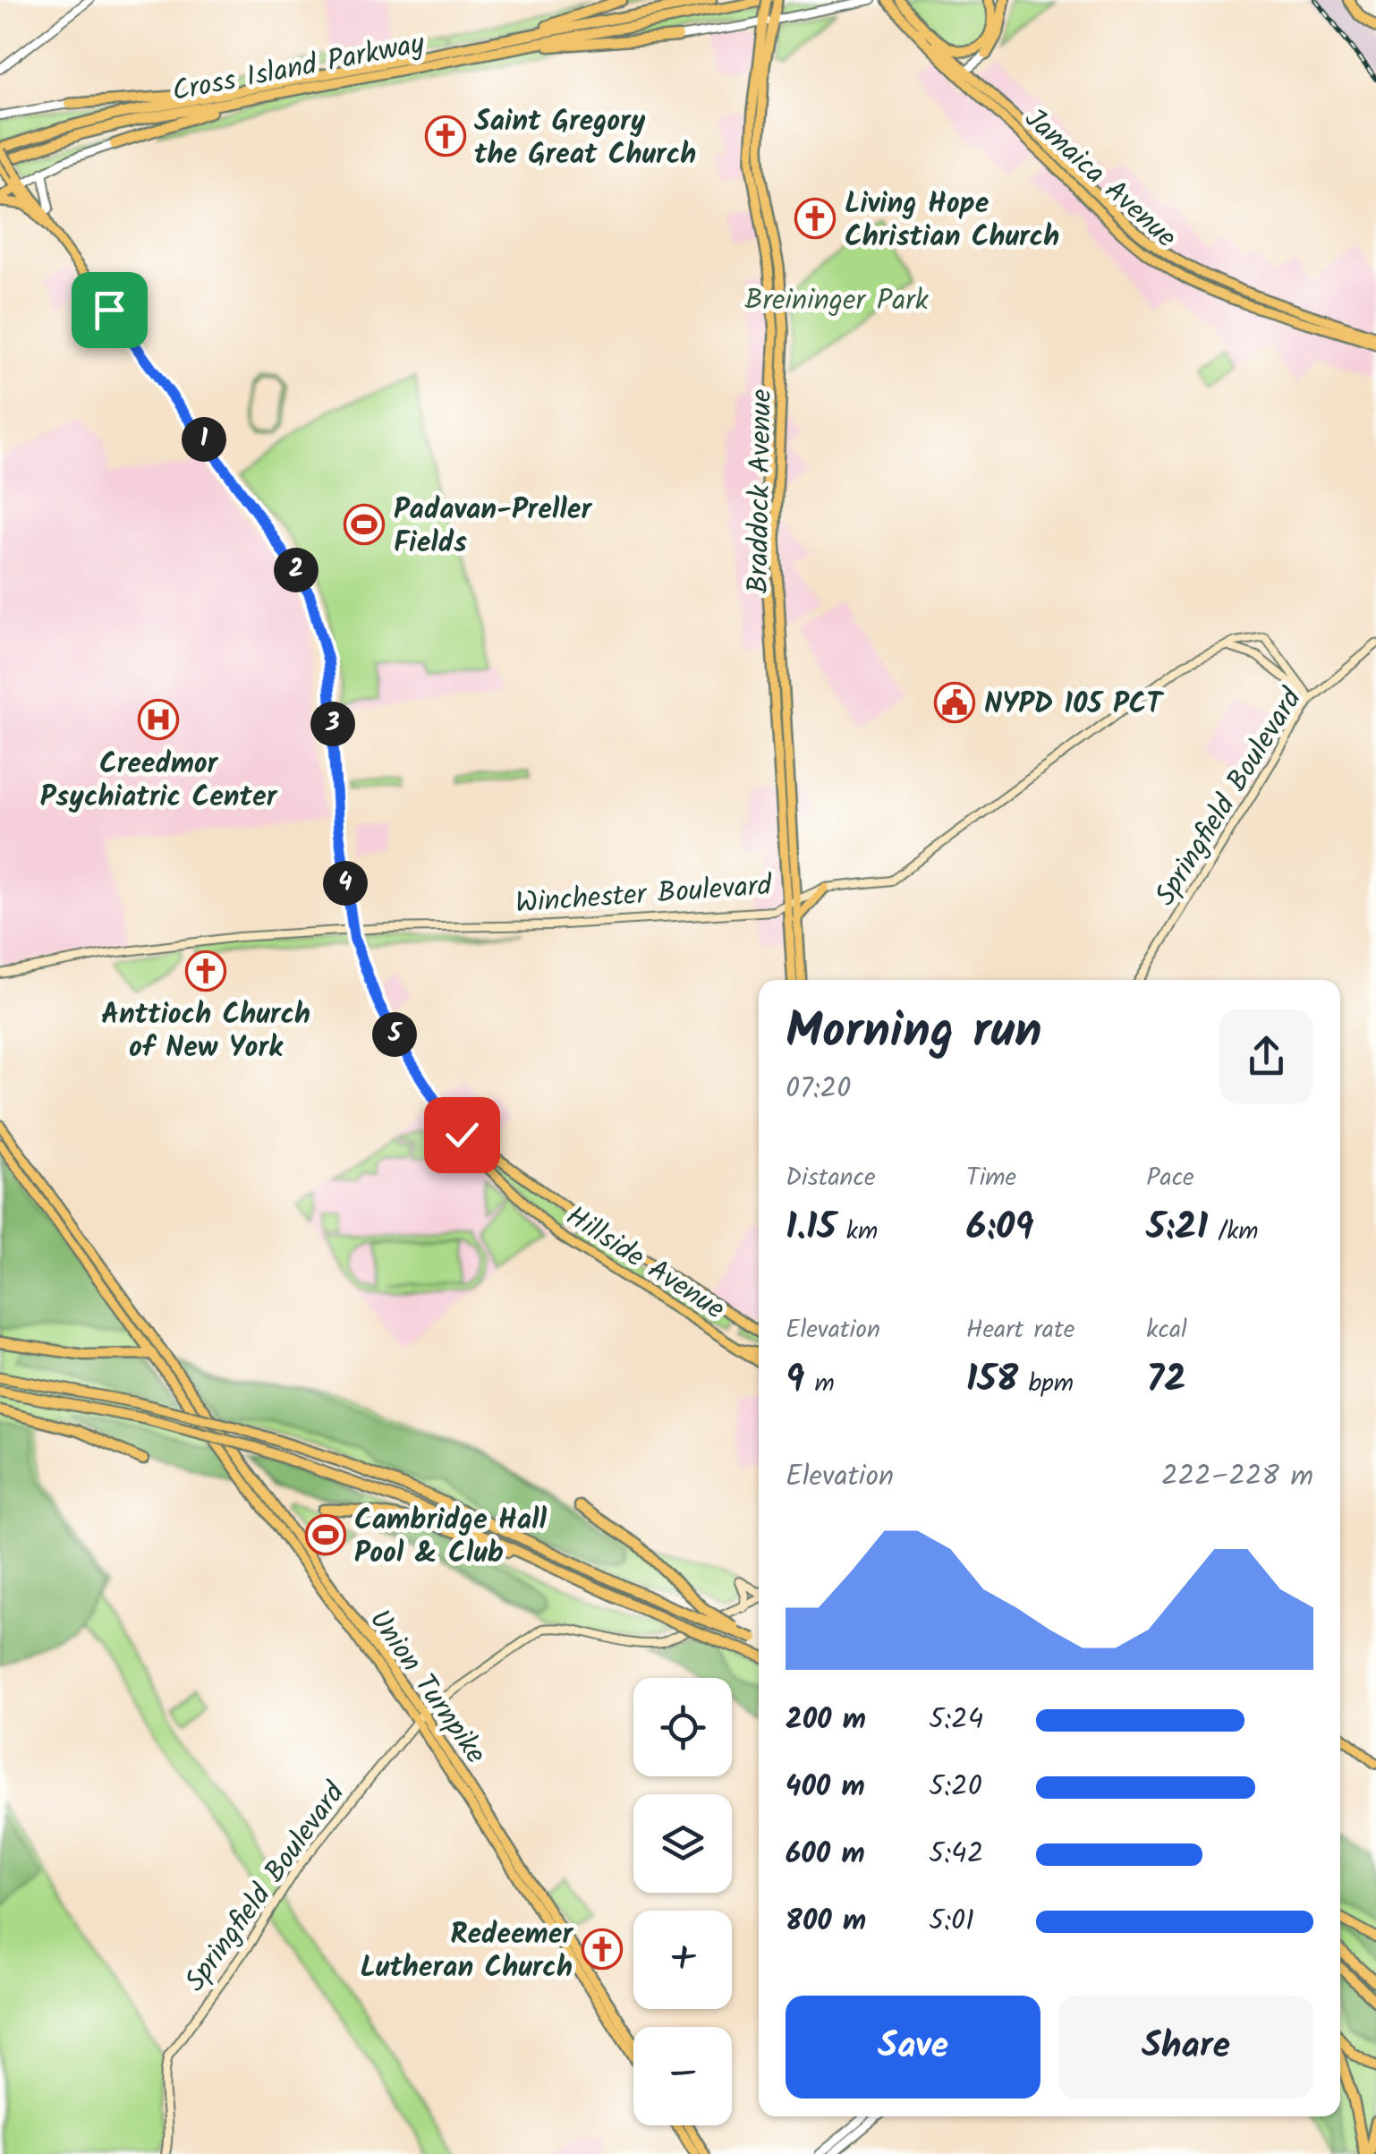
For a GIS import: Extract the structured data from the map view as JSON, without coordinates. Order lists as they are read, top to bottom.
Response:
{
  "streets": {
    "highway": ["Cross Island Parkway"],
    "main road": [
      "Jamaica Avenue",
      "Braddock Avenue",
      "Springfield Boulevard",
      "Winchester Boulevard",
      "Hillside Avenue",
      "Union Turnpike"
    ]
  },
  "crossings": [
    ["Cross Island Parkway", "Braddock Avenue"],
    ["Cross Island Parkway", "Hillside Avenue"],
    ["Braddock Avenue", "Winchester Boulevard"],
    ["Springfield Boulevard", "Winchester Boulevard"],
    ["Springfield Boulevard", "Union Turnpike"],
    ["Winchester Boulevard", "Hillside Avenue"]
  ],
  "parks": ["Breininger Park"],
  "places": {
    "church": [
      "Saint Gregory the Great Church",
      "Living Hope Christian Church",
      "Anttioch Church of New York",
      "Redeemer Lutheran Church"
    ],
    "sports": ["Padavan-Preller Fields", "Cambridge Hall Pool & Club"],
    "public building": ["NYPD 105 PCT"],
    "hospital": ["Creedmor Psychiatric Center"]
  },
  "page": {
    "pins": [
      "1",
      "2",
      "3",
      "4",
      "5"
    ],
    "heading": ["Morning run", "07:20"],
    "stats": [
      ["Distance", "1.15 km"],
      ["Time", "6:09"],
      ["Pace", "5:21 /km"],
      ["Elevation", "9 m"],
      ["Heart rate", "158 bpm"],
      ["kcal", "72"]
    ],
    "chart": ["Elevation", "222–228 m"],
    "map_buttons": ["+", "−"],
    "list": [
      {
        "name": "200 m",
        "note": "5:24"
      },
      {
        "name": "400 m",
        "note": "5:20"
      },
      {
        "name": "600 m",
        "note": "5:42"
      },
      {
        "name": "800 m",
        "note": "5:01"
      }
    ],
    "buttons": ["Save", "Share"]
  }
}
